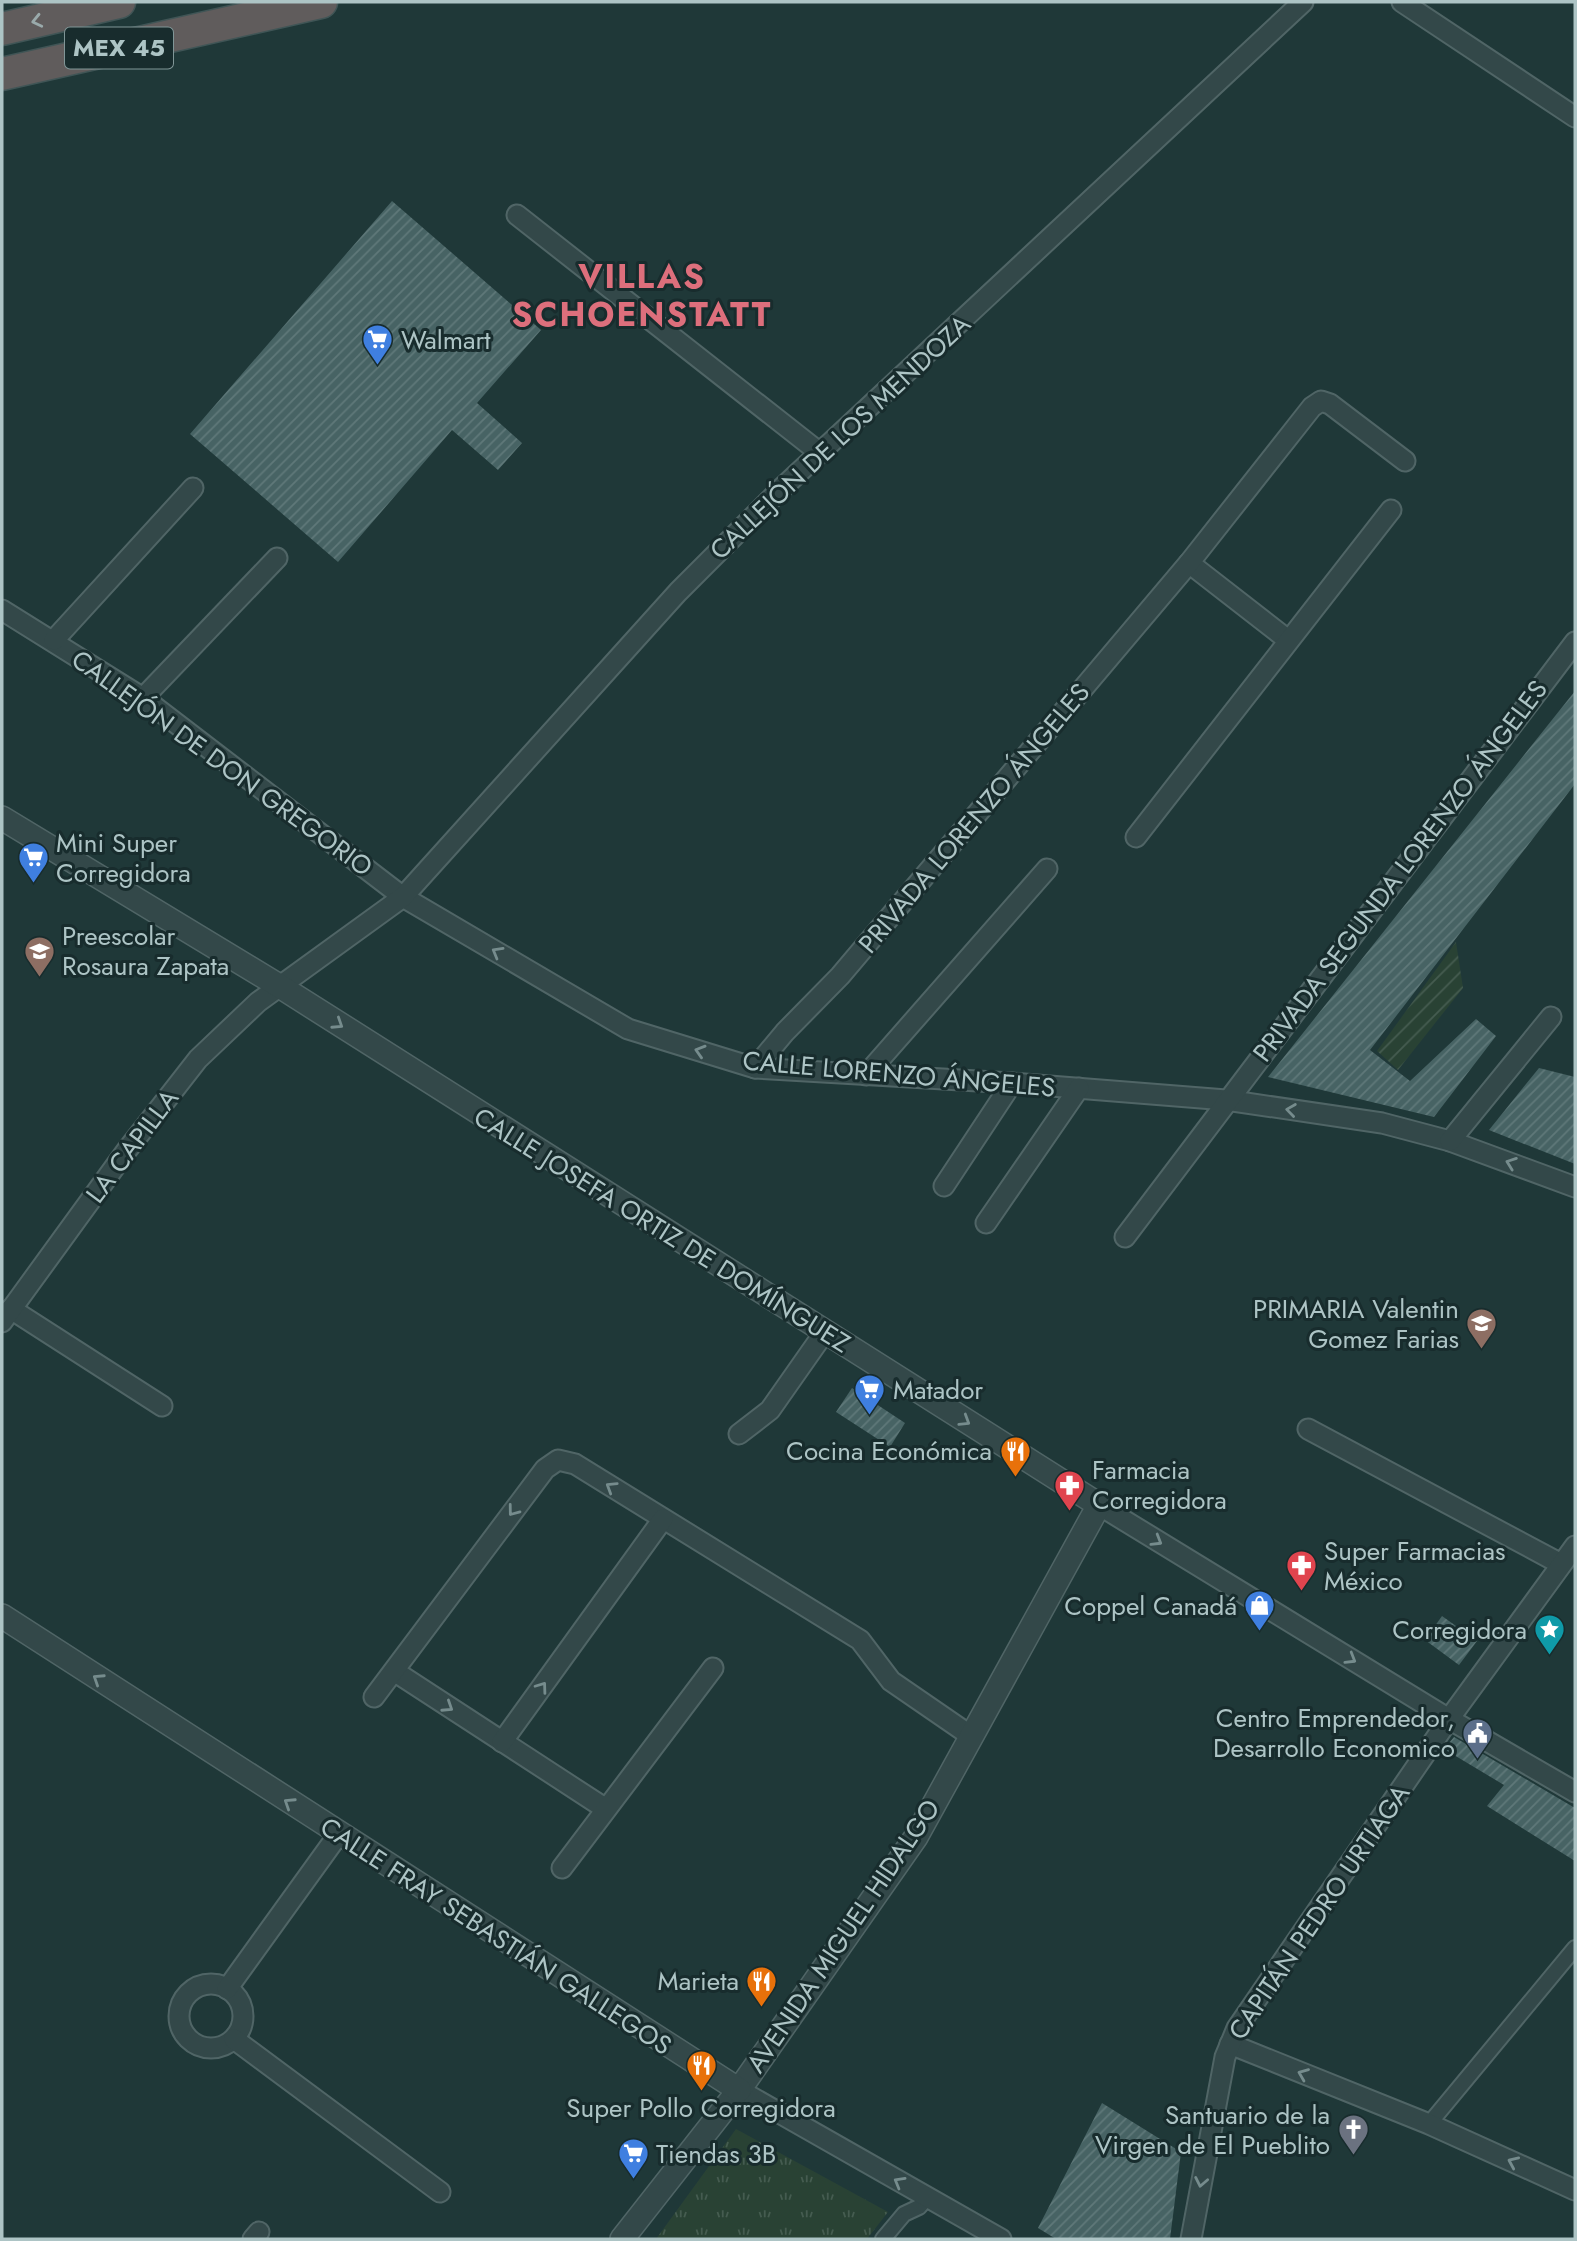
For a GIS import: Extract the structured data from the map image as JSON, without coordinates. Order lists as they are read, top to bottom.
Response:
{
  "streets": {
    "highway": ["MEX 45"],
    "street": [
      "CALLEJÓN DE LOS MENDOZA",
      "CALLEJÓN DE DON GREGORIO",
      "PRIVADA LORENZO ÁNGELES",
      "PRIVADA SEGUNDA LORENZO ÁNGELES",
      "CALLE LORENZO ÁNGELES",
      "LA CAPILLA",
      "CALLE JOSEFA ORTIZ DE DOMÍNGUEZ",
      "CAPITÁN PEDRO URTIAGA",
      "CALLE FRAY SEBASTIÁN GALLEGOS",
      "AVENIDA MIGUEL HIDALGO"
    ]
  },
  "crossings": [
    ["CALLEJÓN DE LOS MENDOZA", "CALLEJÓN DE DON GREGORIO"],
    ["CALLEJÓN DE LOS MENDOZA", "CALLE LORENZO ÁNGELES"],
    ["CALLEJÓN DE DON GREGORIO", "CALLE LORENZO ÁNGELES"],
    ["PRIVADA LORENZO ÁNGELES", "CALLE LORENZO ÁNGELES"],
    ["PRIVADA SEGUNDA LORENZO ÁNGELES", "CALLE LORENZO ÁNGELES"],
    ["LA CAPILLA", "CALLE JOSEFA ORTIZ DE DOMÍNGUEZ"],
    ["CALLE JOSEFA ORTIZ DE DOMÍNGUEZ", "CAPITÁN PEDRO URTIAGA"],
    ["CALLE JOSEFA ORTIZ DE DOMÍNGUEZ", "AVENIDA MIGUEL HIDALGO"],
    ["CALLE FRAY SEBASTIÁN GALLEGOS", "AVENIDA MIGUEL HIDALGO"]
  ],
  "one_way": ["CALLE LORENZO ÁNGELES", "CALLE JOSEFA ORTIZ DE DOMÍNGUEZ", "CALLE FRAY SEBASTIÁN GALLEGOS"],
  "districts": ["VILLAS SCHOENSTATT"],
  "places": {
    "supermarket": [
      "Walmart",
      "Mini Super Corregidora",
      "Matador",
      "Tiendas 3B"
    ],
    "school or university": ["Preescolar Rosaura Zapata", "PRIMARIA Valentin Gomez Farias"],
    "restaurant": ["Cocina Económica", "Marieta", "Super Pollo Corregidora"],
    "pharmacy": ["Farmacia Corregidora", "Super Farmacias México"],
    "shop": ["Coppel Canadá"],
    "place": ["Corregidora"],
    "public building": ["Centro Emprendedor, Desarrollo Economico"],
    "church": ["Santuario de la Virgen de El Pueblito"]
  }
}
